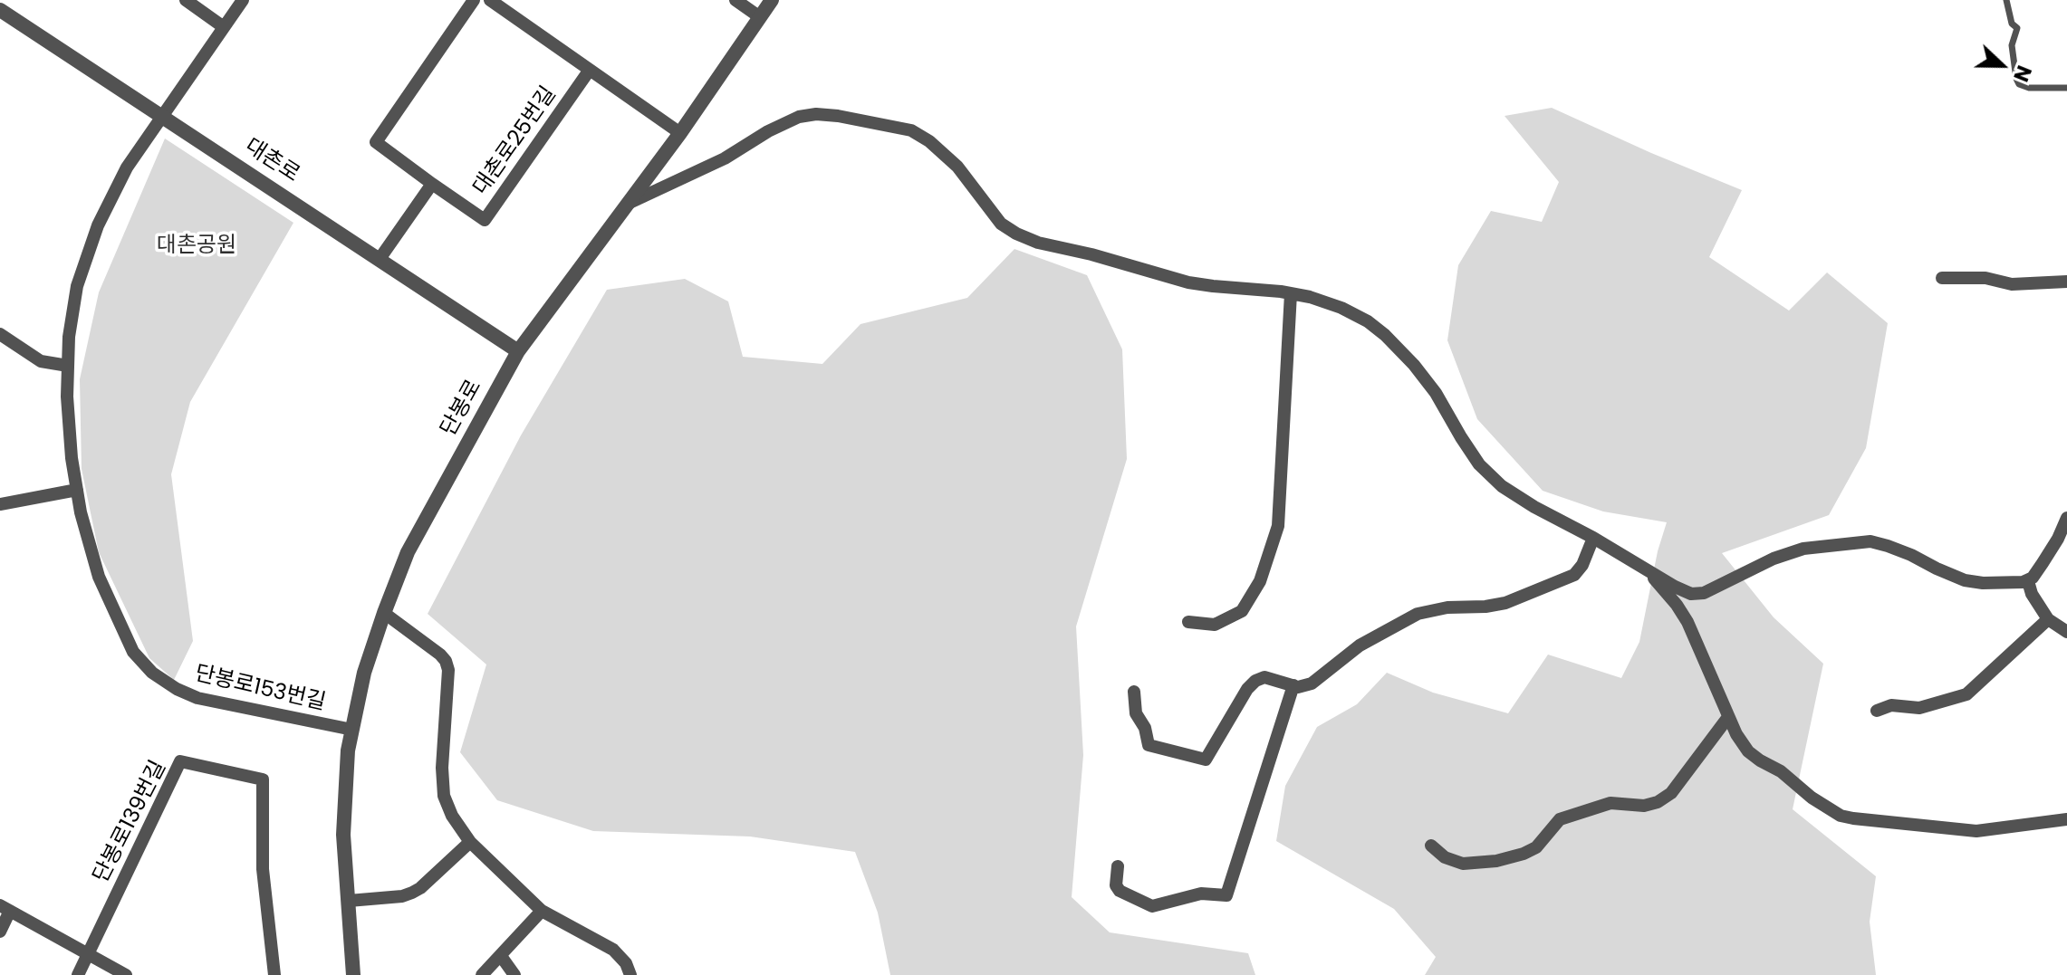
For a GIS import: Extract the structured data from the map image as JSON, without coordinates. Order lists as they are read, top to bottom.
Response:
{
  "streets": {
    "street": [
      "대촌로25번길",
      "대촌로",
      "단봉로",
      "단봉로153번길",
      "단봉로139번길"
    ]
  },
  "crossings": [
    ["대촌로", "단봉로"],
    ["대촌로", "단봉로153번길"],
    ["단봉로", "단봉로153번길"]
  ],
  "parks": ["대촌공원"],
  "north": "right"
}
